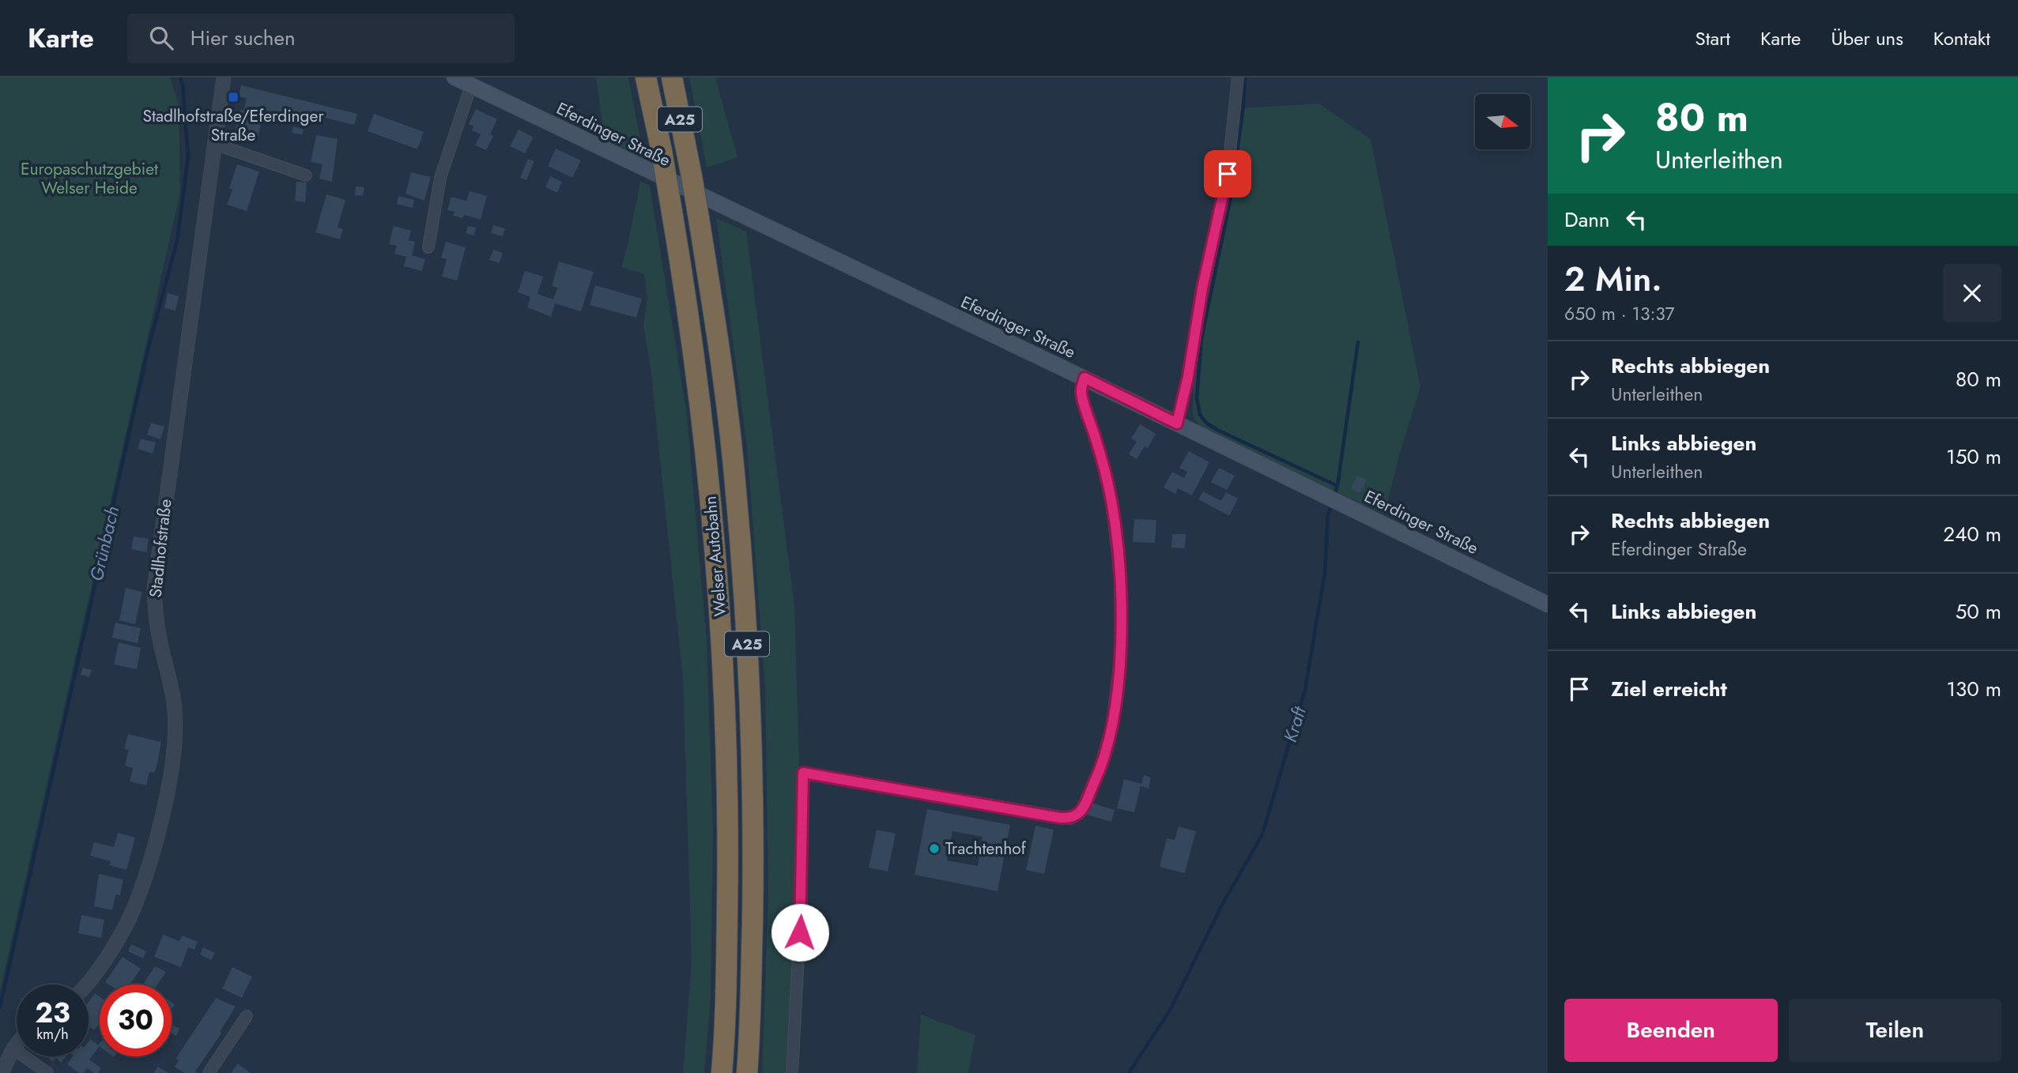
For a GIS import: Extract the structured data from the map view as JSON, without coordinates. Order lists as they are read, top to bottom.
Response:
{
  "streets": {
    "highway": ["A25", "Welser Autobahn"],
    "main road": ["Eferdinger Straße"],
    "street": ["Stadlhofstraße"]
  },
  "water": ["Grünbach", "Kraft"],
  "parks": ["Europaschutzgebiet Welser Heide"],
  "places": {
    "transit": ["Stadlhofstraße/Eferdinger Straße"],
    "other": ["Trachtenhof"]
  },
  "north": "right",
  "page": {
    "header": "Karte",
    "search": "Hier suchen",
    "nav": [
      "Start",
      "Karte",
      "Über uns",
      "Kontakt"
    ],
    "turn": ["80 m", "Unterleithen"],
    "then": "Dann",
    "heading": ["2 Min.", "650 m · 13:37"],
    "list": [
      {
        "name": "Rechts abbiegen",
        "note": "Unterleithen",
        "value": "80 m"
      },
      {
        "name": "Links abbiegen",
        "note": "Unterleithen",
        "value": "150 m"
      },
      {
        "name": "Rechts abbiegen",
        "note": "Eferdinger Straße",
        "value": "240 m"
      },
      {
        "name": "Links abbiegen",
        "value": "50 m"
      },
      {
        "name": "Ziel erreicht",
        "value": "130 m"
      }
    ],
    "speed": "23 km/h",
    "limit": "30",
    "buttons": ["Beenden", "Teilen"]
  }
}
